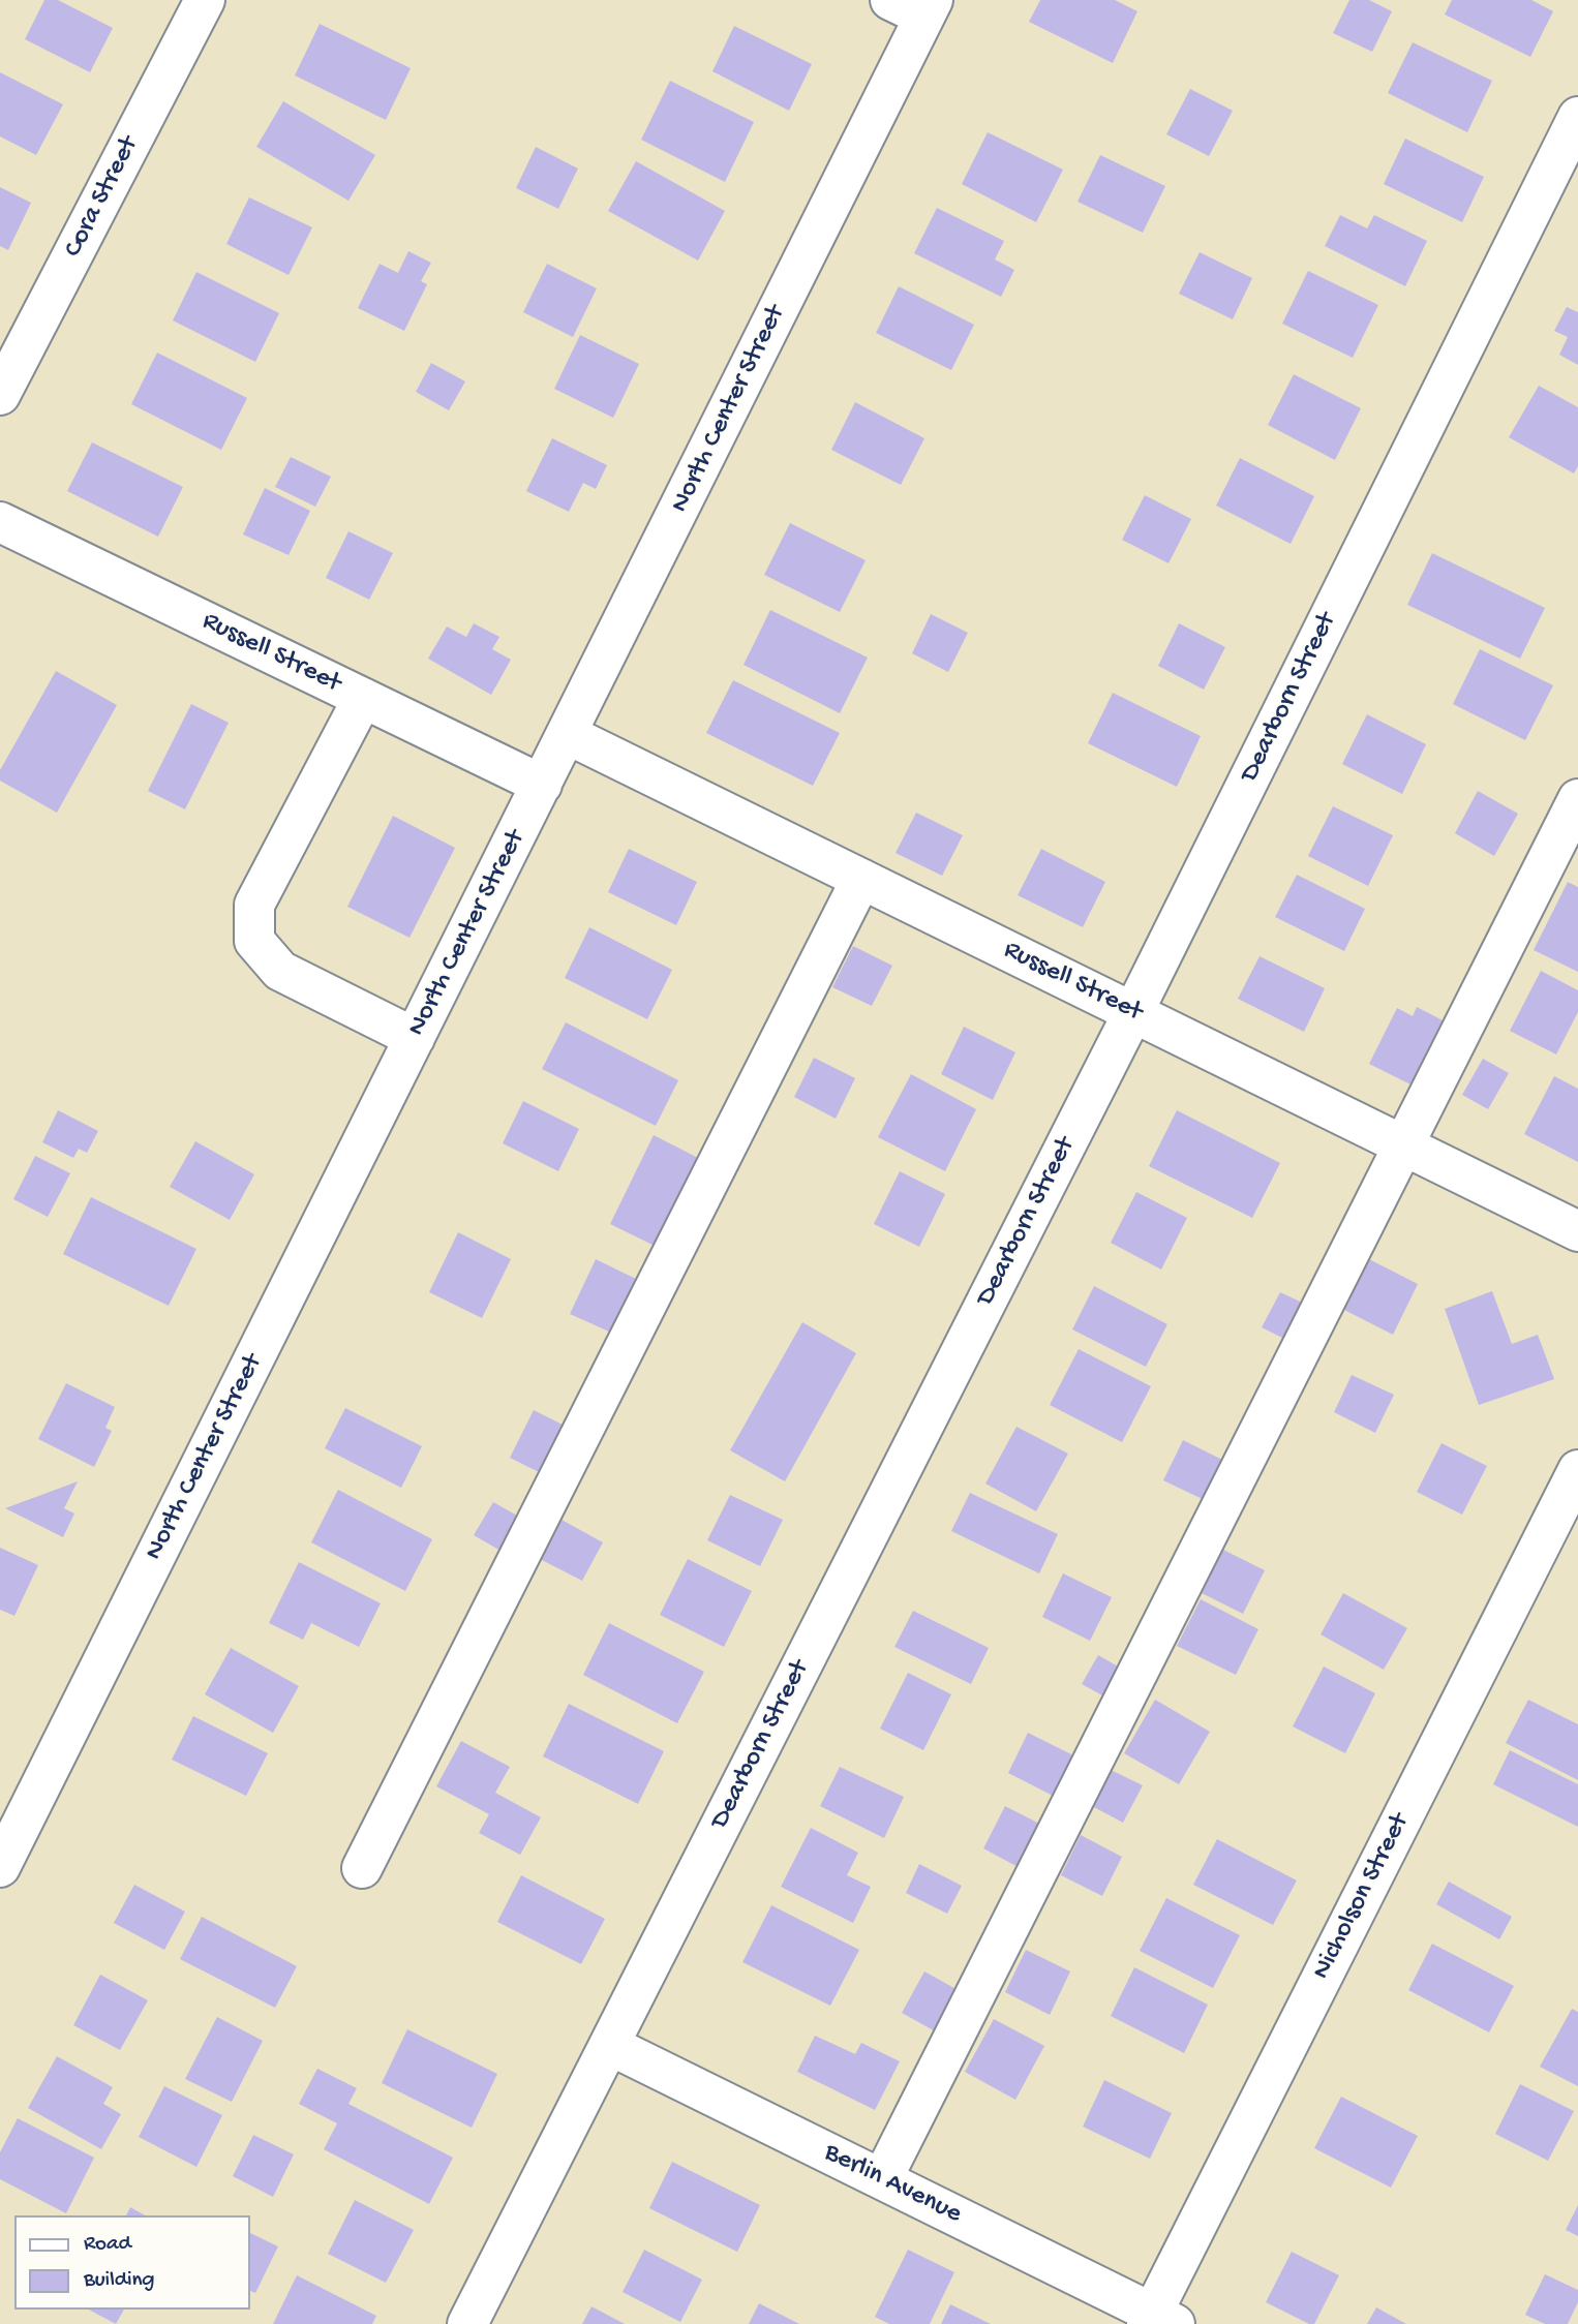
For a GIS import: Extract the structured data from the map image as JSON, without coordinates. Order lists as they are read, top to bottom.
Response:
{
  "streets": {
    "street": [
      "Cora Street",
      "North Center Street",
      "Russell Street",
      "Dearborn Street",
      "Nicholson Street",
      "Berlin Avenue"
    ]
  },
  "crossings": [
    ["North Center Street", "Russell Street"],
    ["Russell Street", "Dearborn Street"],
    ["Dearborn Street", "Berlin Avenue"],
    ["Nicholson Street", "Berlin Avenue"]
  ],
  "legend": ["Road", "Building"]
}
